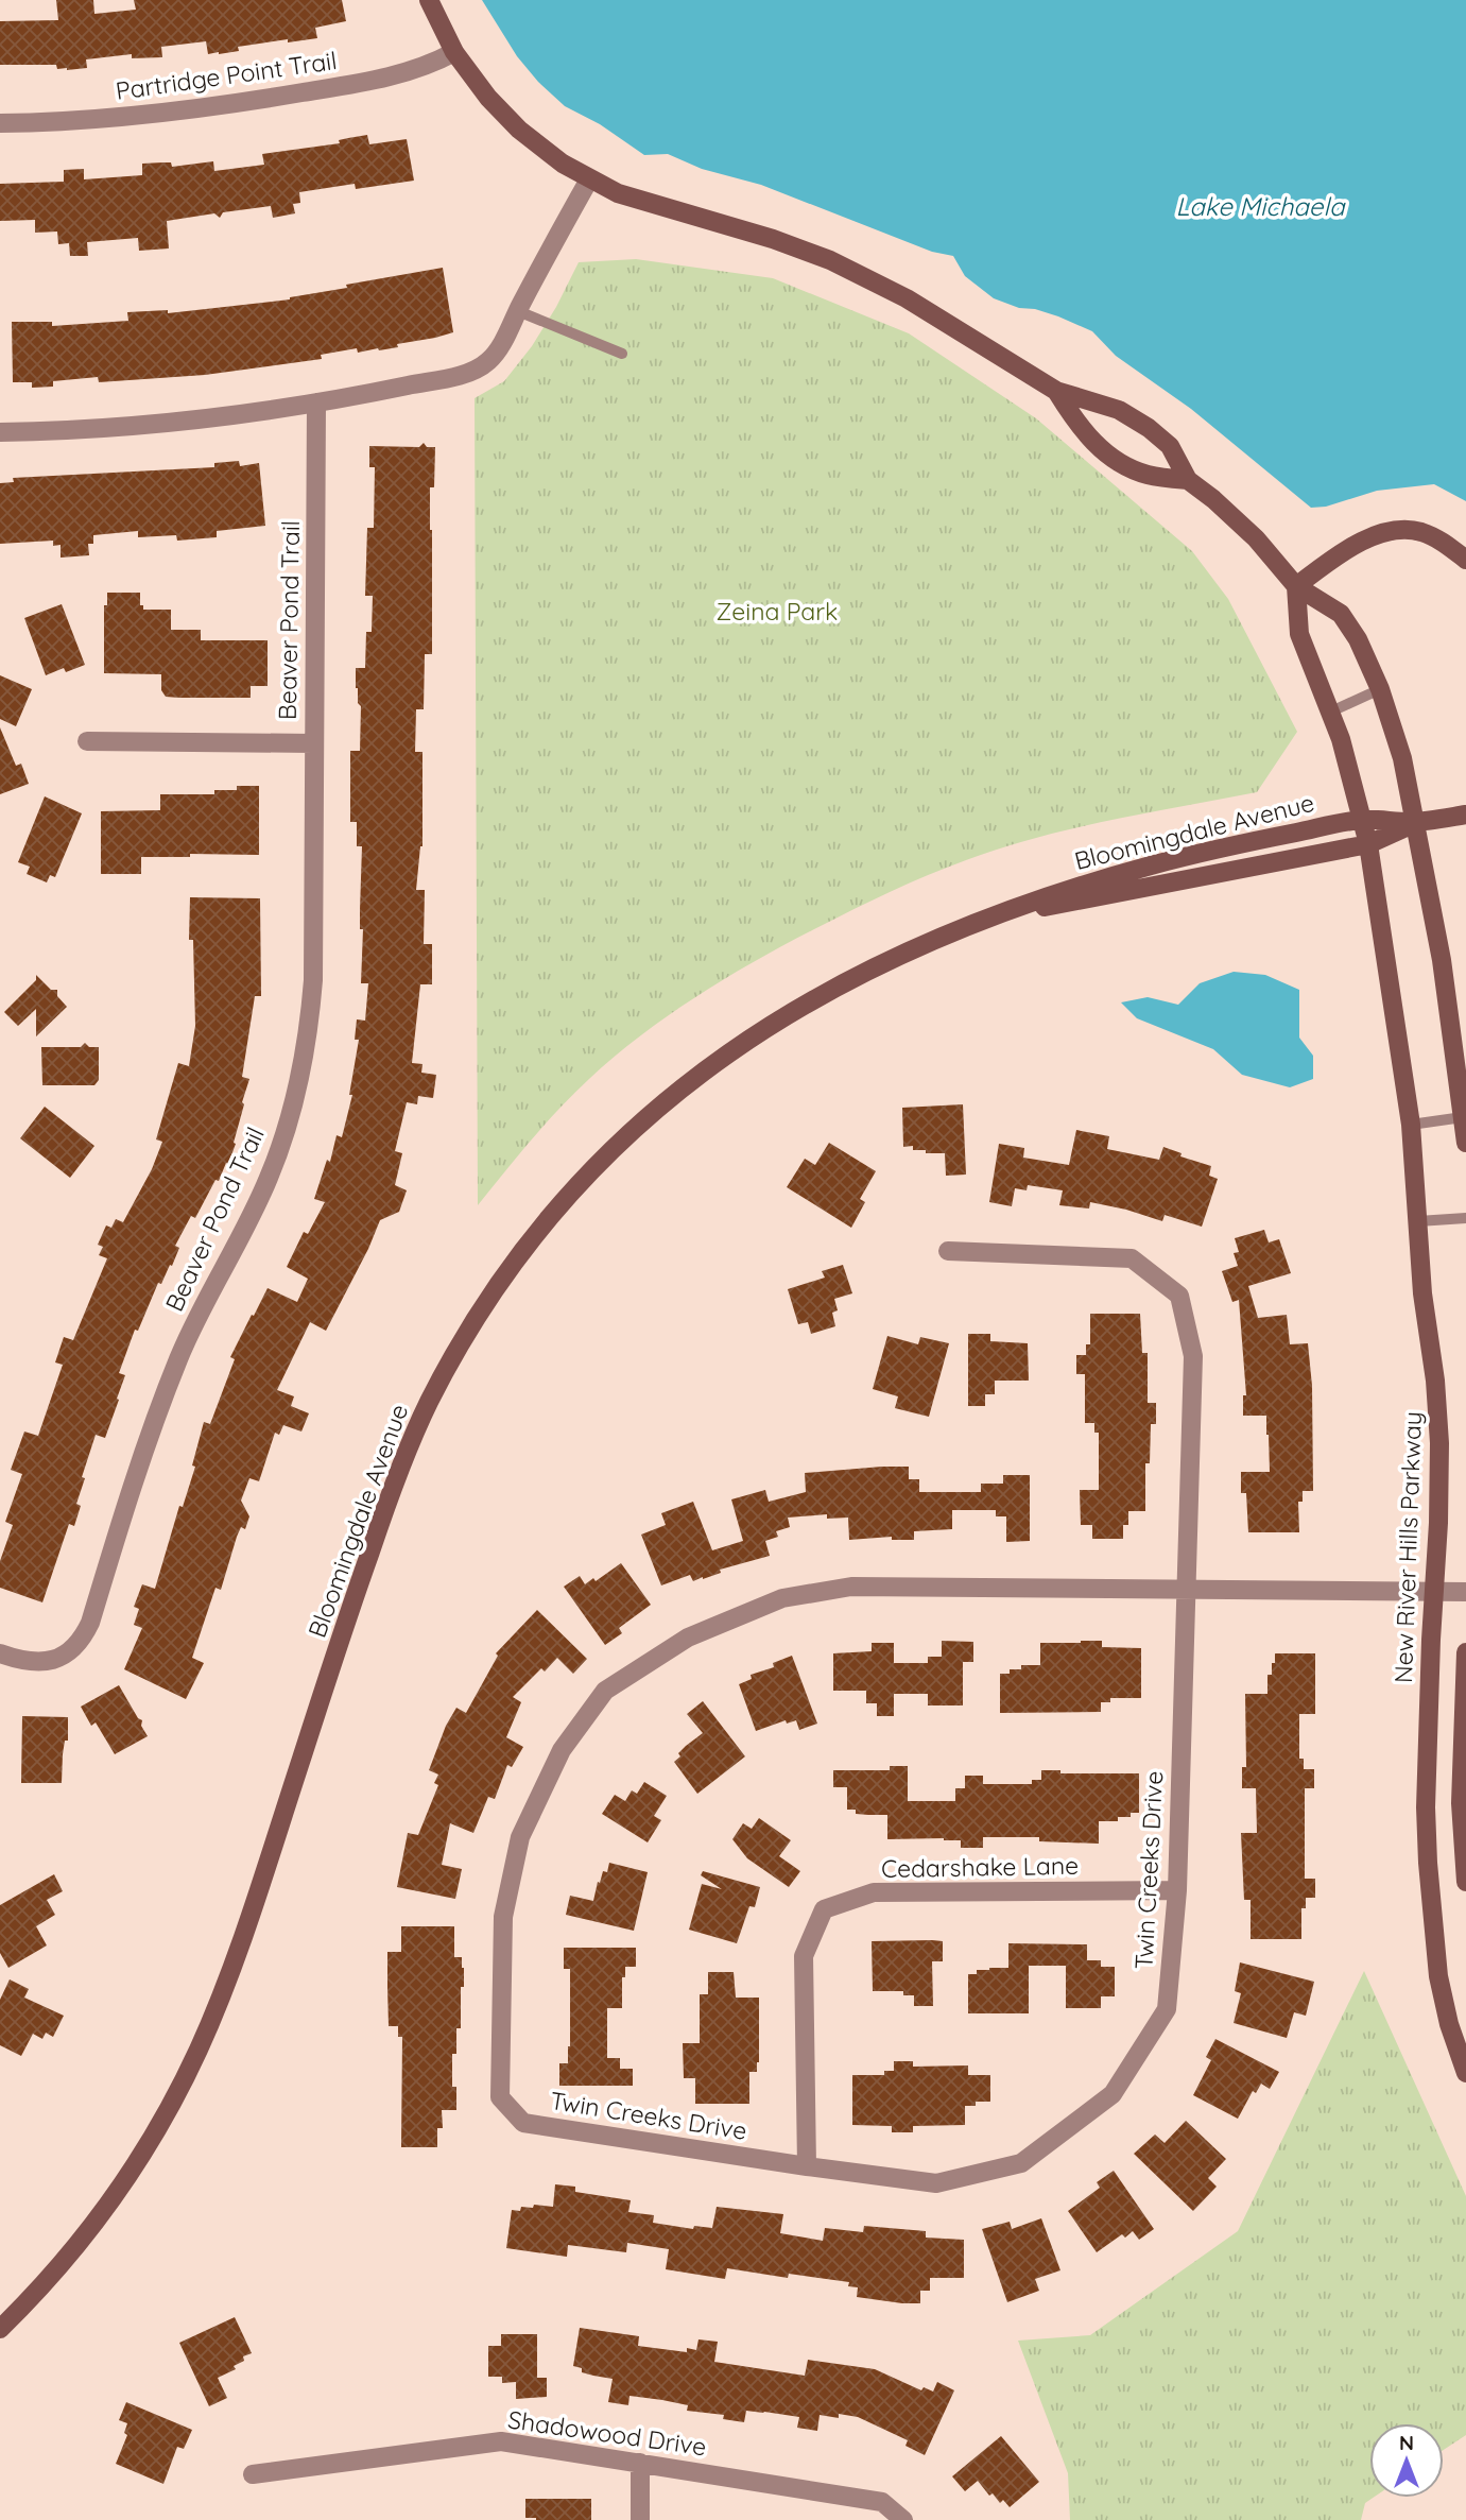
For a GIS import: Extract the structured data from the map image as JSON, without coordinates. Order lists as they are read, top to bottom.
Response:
{
  "streets": {
    "street": [
      "Partridge Point Trail",
      "Beaver Pond Trail",
      "Bloomingdale Avenue",
      "New River Hills Parkway",
      "Cedarshake Lane",
      "Twin Creeks Drive",
      "Shadowood Drive"
    ]
  },
  "crossings": [
    ["Bloomingdale Avenue", "New River Hills Parkway"],
    ["New River Hills Parkway", "Twin Creeks Drive"],
    ["Cedarshake Lane", "Twin Creeks Drive"]
  ],
  "water": ["Lake Michaela"],
  "parks": ["Zeina Park"],
  "north": "top"
}
